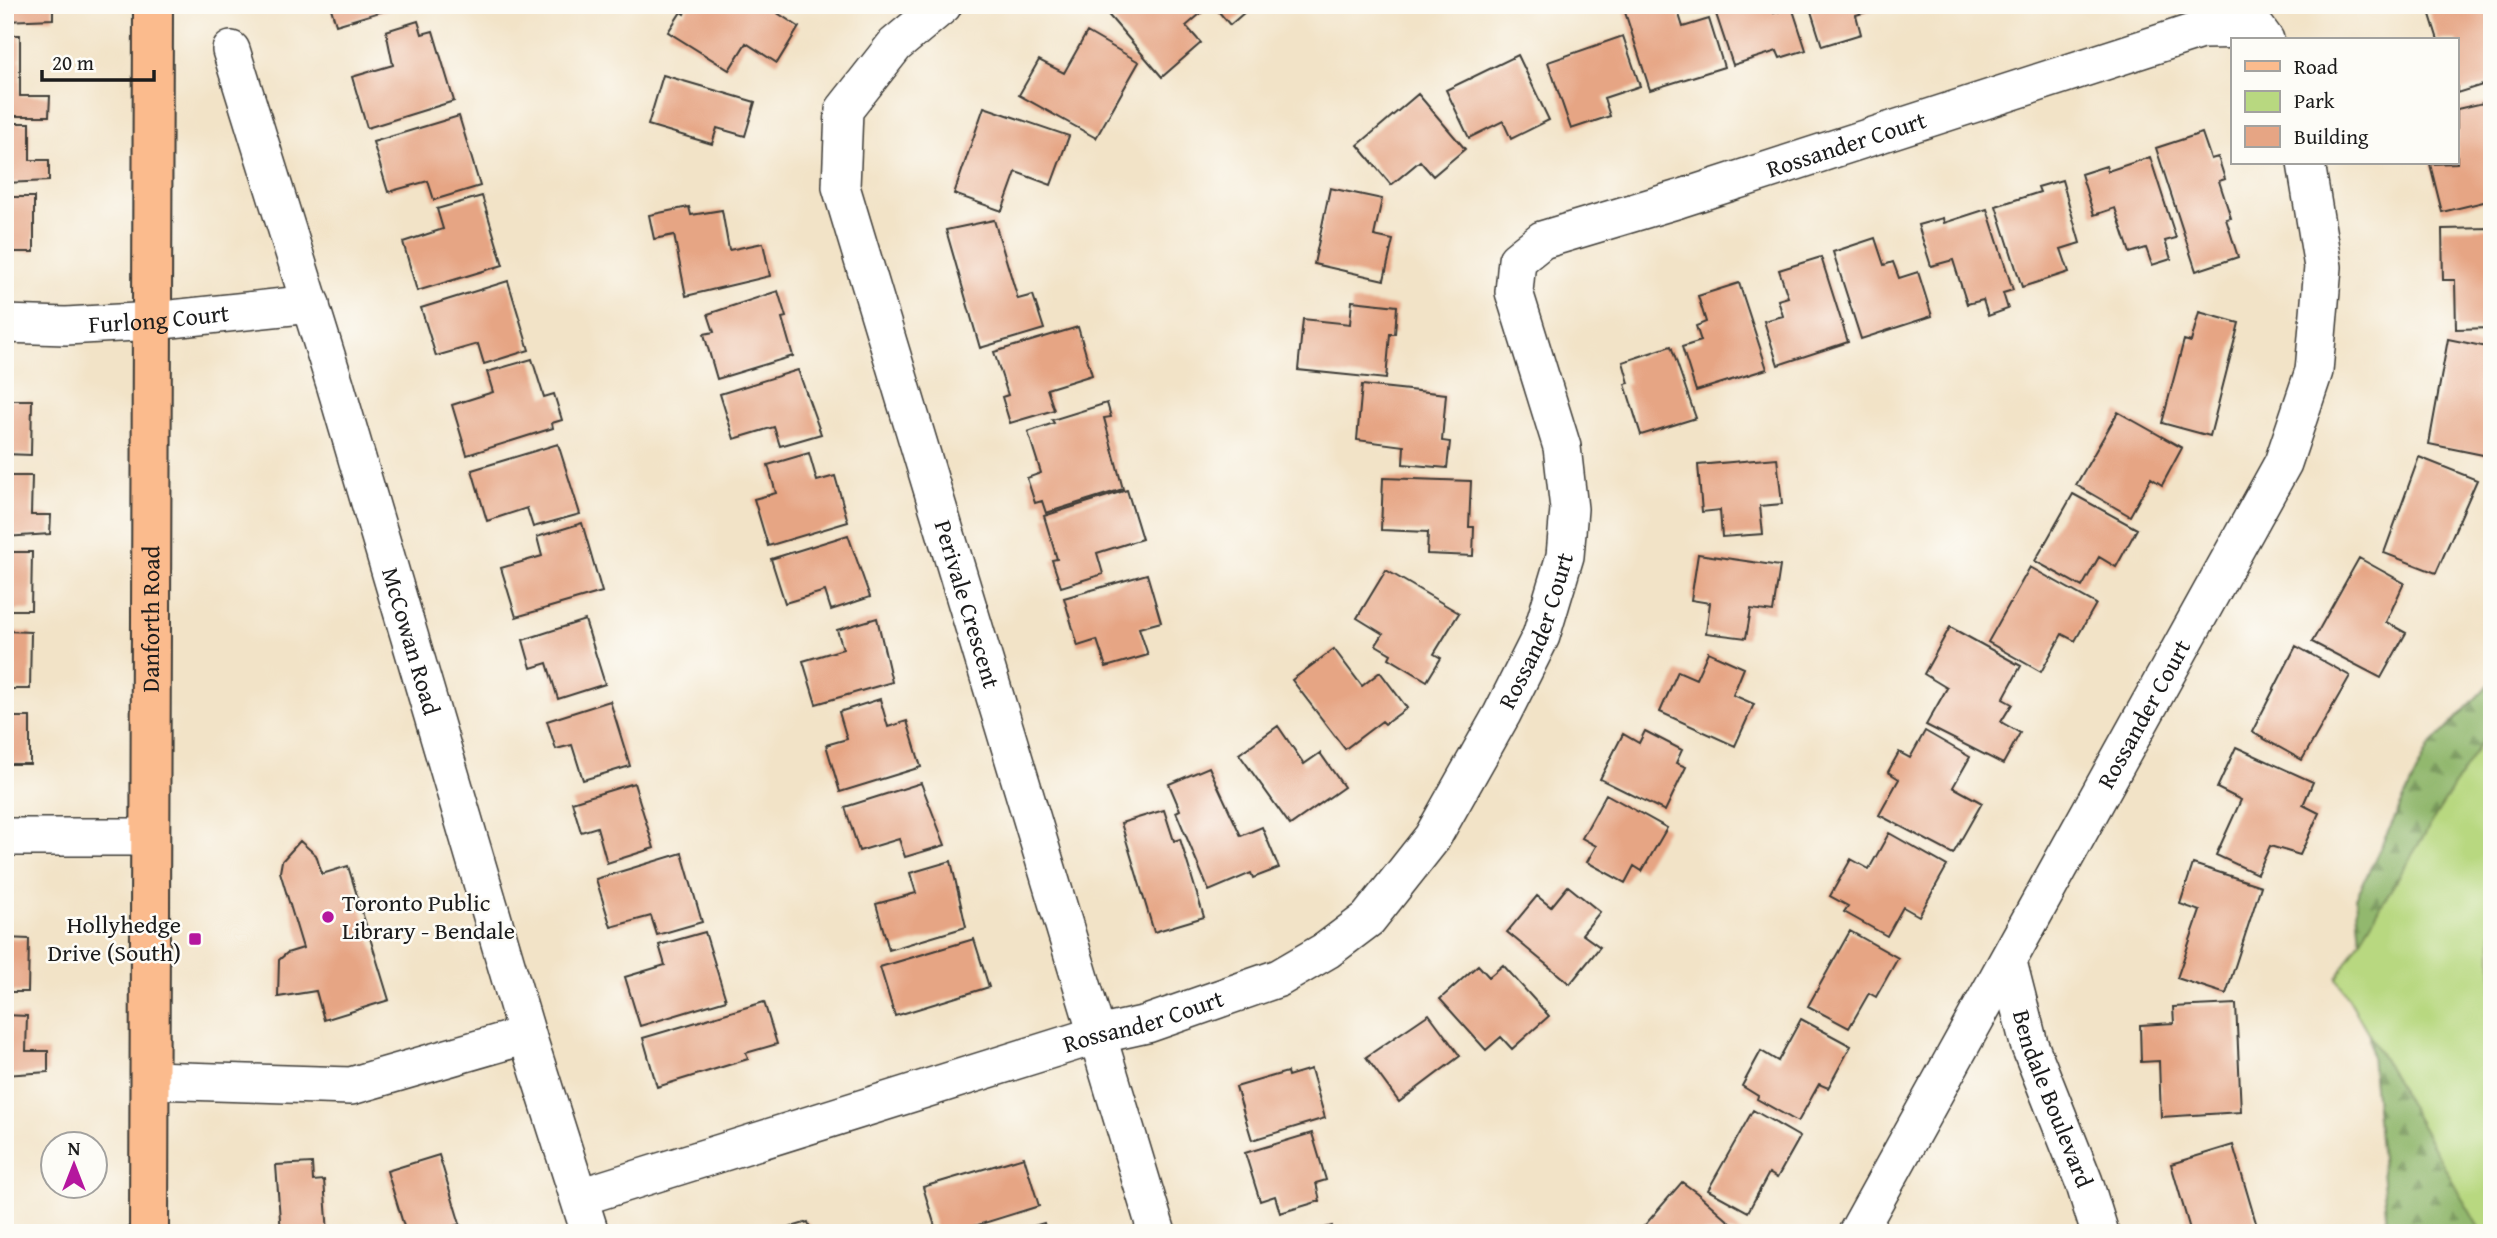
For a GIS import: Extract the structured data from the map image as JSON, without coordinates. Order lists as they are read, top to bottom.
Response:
{
  "streets": {
    "main road": ["Danforth Road"],
    "street": [
      "Rossander Court",
      "Furlong Court",
      "Perivale Crescent",
      "McCowan Road",
      "Bendale Boulevard"
    ]
  },
  "crossings": [
    ["Rossander Court", "Perivale Crescent"],
    ["Rossander Court", "McCowan Road"],
    ["Rossander Court", "Bendale Boulevard"],
    ["Furlong Court", "Danforth Road"],
    ["Furlong Court", "McCowan Road"]
  ],
  "places": {
    "other": ["Toronto Public Library - Bendale"],
    "transit": ["Hollyhedge Drive (South)"]
  },
  "legend": ["Road", "Park", "Building"],
  "scale_bar": "20 m",
  "north": "top"
}
